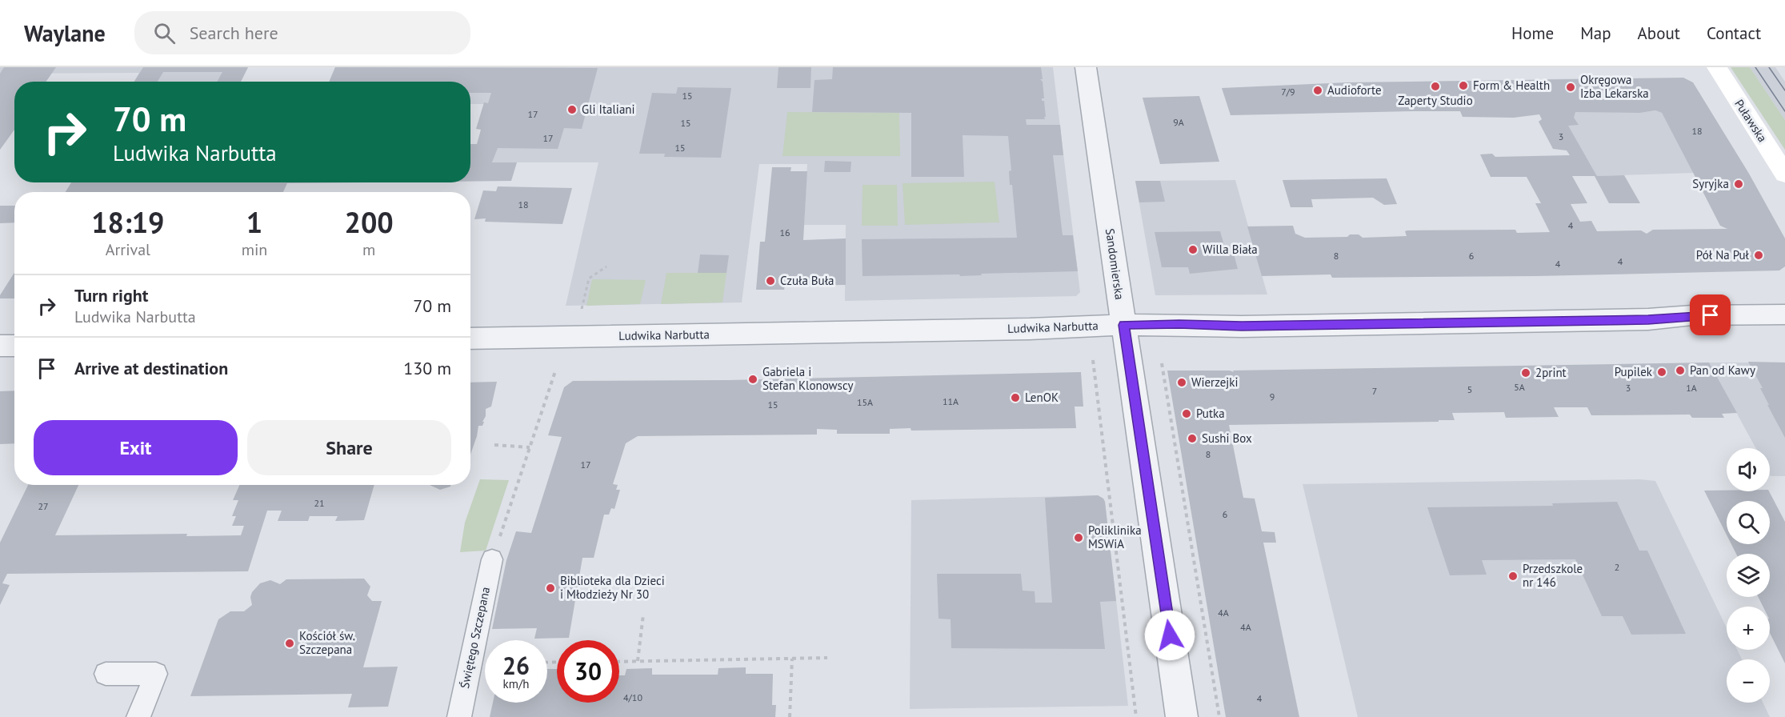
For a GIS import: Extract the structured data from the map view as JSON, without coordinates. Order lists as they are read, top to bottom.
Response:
{
  "streets": {
    "main road": ["Puławska"],
    "street": ["Sandomierska", "Ludwika Narbutta"],
    "lane": ["Świętego Szczepana"]
  },
  "crossings": [
    ["Sandomierska", "Ludwika Narbutta"]
  ],
  "places": [
    "Form & Health",
    "Zaperty Studio",
    "Okręgowa Izba Lekarska",
    "Audioforte",
    "Gli Italiani",
    "Syryjka",
    "Willa Biała",
    "Pół Na Puł",
    "Czuła Buła",
    "Pan od Kawy",
    "Pupilek",
    "2print",
    "Gabriela i Stefan Klonowscy",
    "Wierzejki",
    "LenOK",
    "Putka",
    "Sushi Box",
    "Poliklinika MSWiA",
    "Przedszkole nr 146",
    "Biblioteka dla Dzieci i Młodzieży Nr 30",
    "Kościół św. Szczepana"
  ],
  "house_numbers": [
    "7/9",
    "15",
    "17",
    "9A",
    "15",
    "18",
    "3",
    "17",
    "15",
    "18",
    "4",
    "16",
    "8",
    "6",
    "4",
    "4",
    "5A",
    "3",
    "1A",
    "5",
    "7",
    "9",
    "11A",
    "15A",
    "15",
    "8",
    "17",
    "21",
    "27",
    "6",
    "2",
    "4A",
    "4A",
    "4/10",
    "4"
  ],
  "page": {
    "header": "Waylane",
    "search": "Search here",
    "nav": [
      "Home",
      "Map",
      "About",
      "Contact"
    ],
    "turn": ["70 m", "Ludwika Narbutta"],
    "eta": [
      "18:19",
      "Arrival",
      "1",
      "min",
      "200",
      "m"
    ],
    "list": [
      {
        "name": "Turn right",
        "note": "Ludwika Narbutta",
        "value": "70 m"
      },
      {
        "name": "Arrive at destination",
        "value": "130 m"
      }
    ],
    "buttons": ["Exit", "Share"],
    "map_buttons": ["+", "−"],
    "speed": "26 km/h",
    "limit": "30"
  }
}
